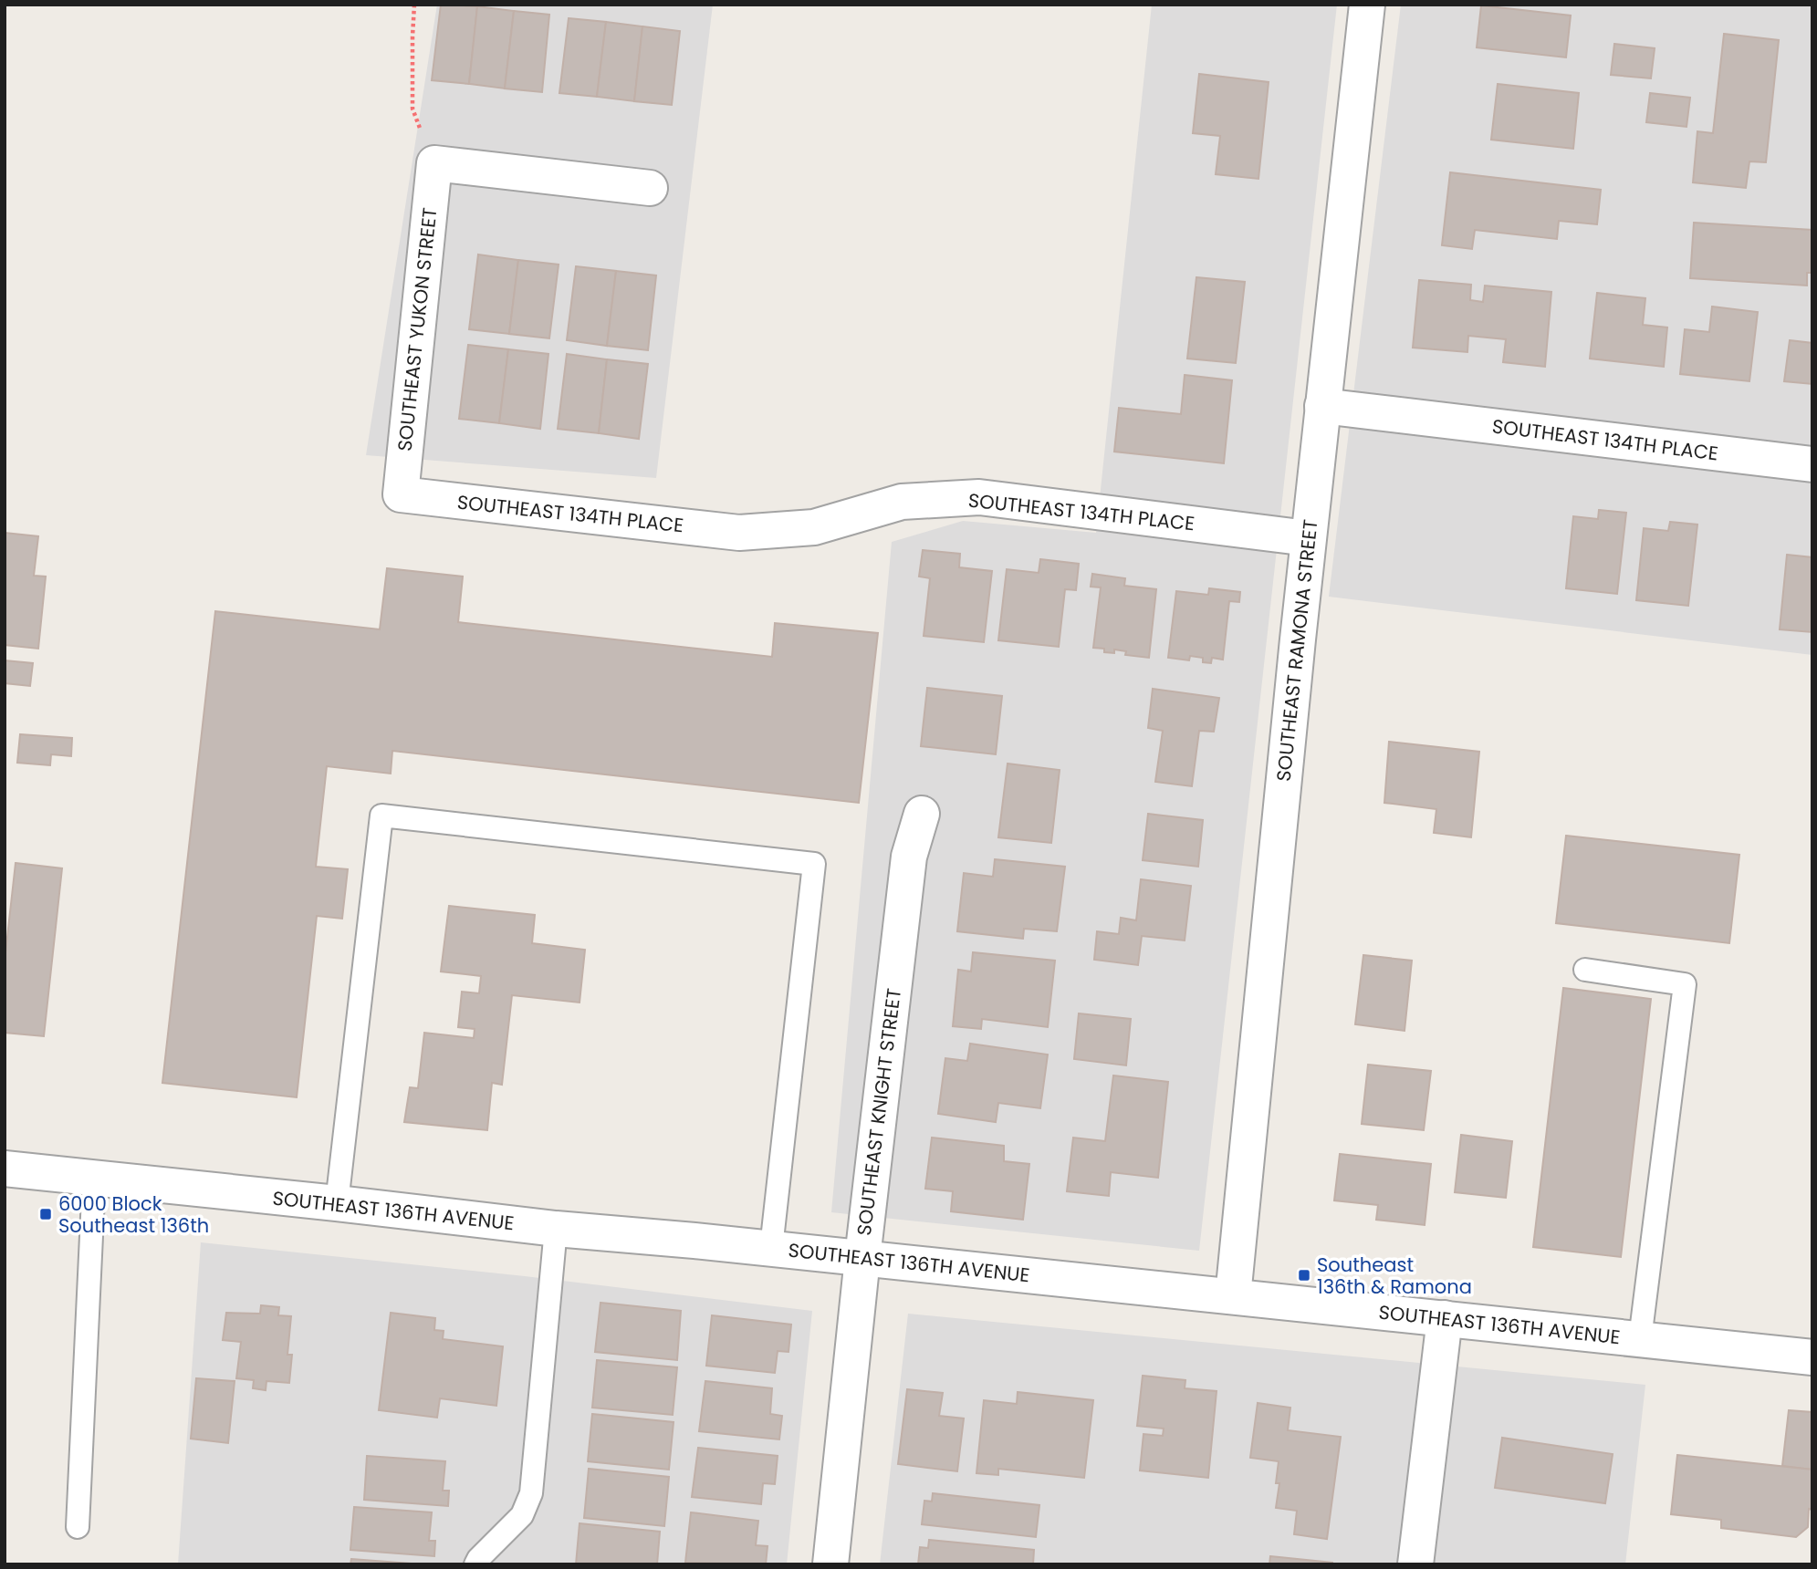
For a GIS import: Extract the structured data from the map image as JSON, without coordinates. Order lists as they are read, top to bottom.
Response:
{
  "streets": {
    "street": [
      "SOUTHEAST YUKON STREET",
      "SOUTHEAST 134TH PLACE",
      "SOUTHEAST RAMONA STREET",
      "SOUTHEAST KNIGHT STREET",
      "SOUTHEAST 136TH AVENUE"
    ]
  },
  "crossings": [
    ["SOUTHEAST YUKON STREET", "SOUTHEAST 134TH PLACE"],
    ["SOUTHEAST 134TH PLACE", "SOUTHEAST RAMONA STREET"],
    ["SOUTHEAST RAMONA STREET", "SOUTHEAST 136TH AVENUE"],
    ["SOUTHEAST KNIGHT STREET", "SOUTHEAST 136TH AVENUE"]
  ],
  "places": {
    "transit": ["6000 Block Southeast 136th", "Southeast 136th & Ramona"]
  }
}
